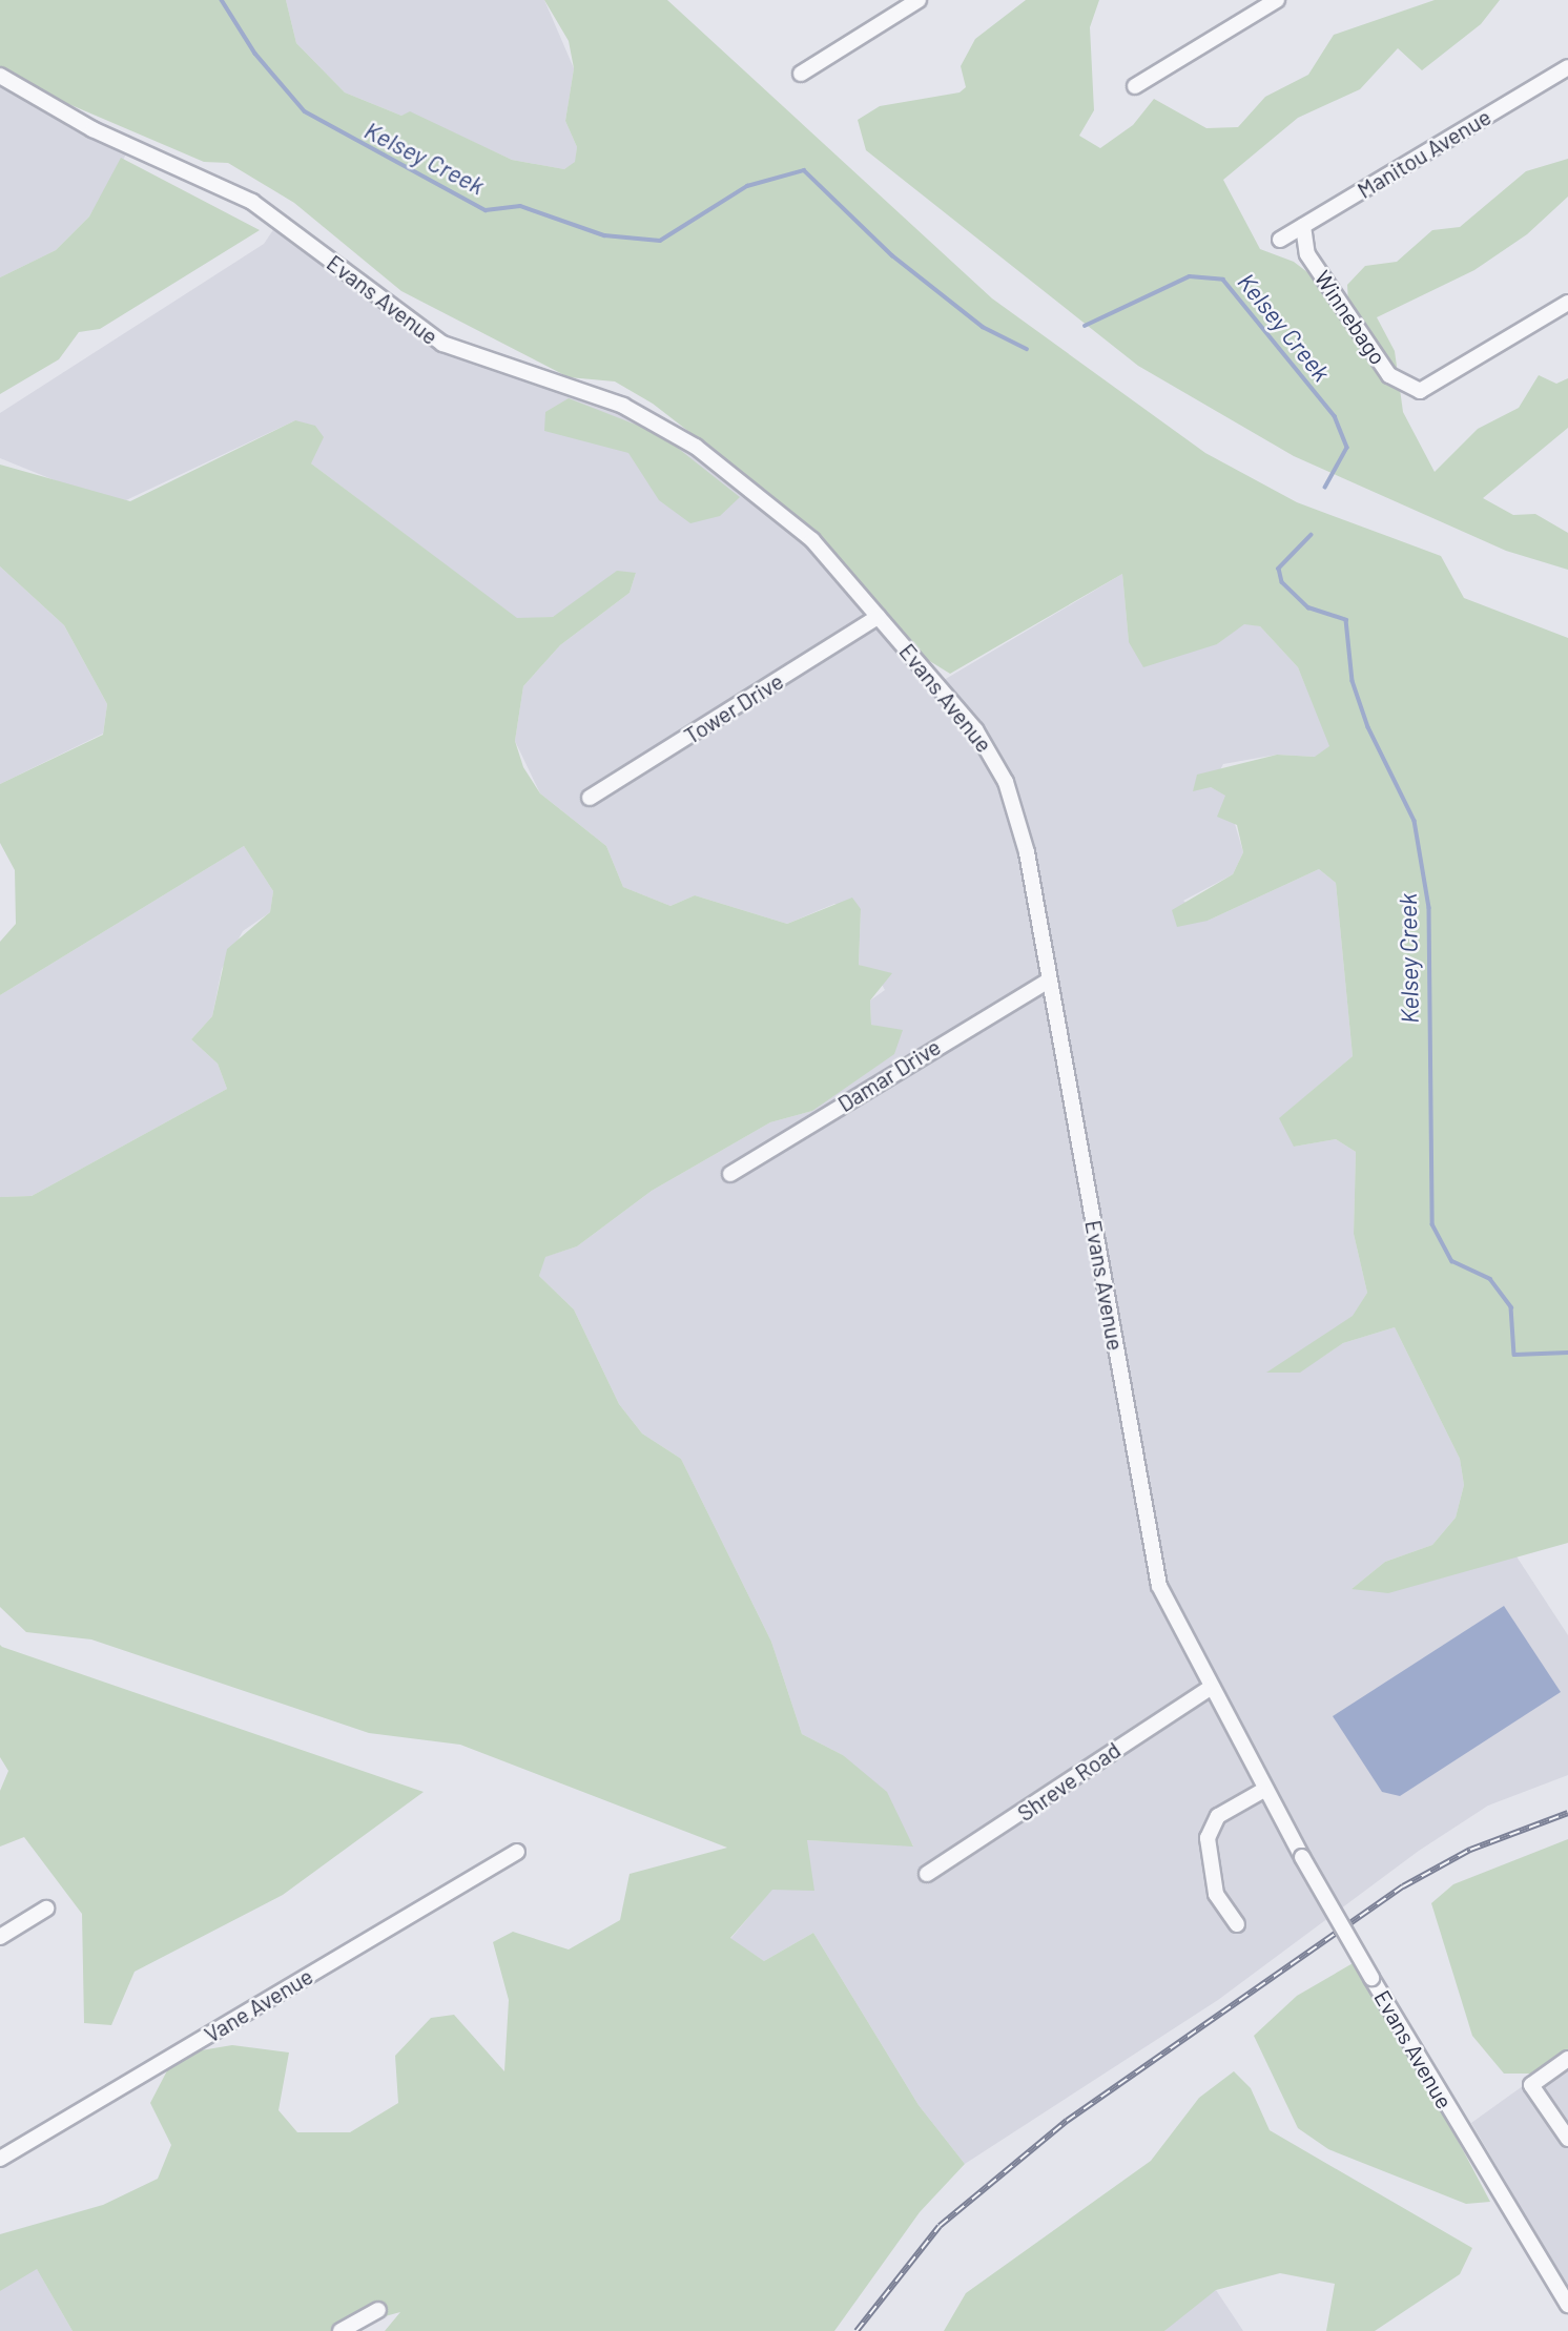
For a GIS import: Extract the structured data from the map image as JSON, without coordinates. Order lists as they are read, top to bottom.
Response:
{
  "streets": {
    "street": [
      "Manitou Avenue",
      "Evans Avenue",
      "Winnebago",
      "Tower Drive",
      "Damar Drive",
      "Shreve Road",
      "Vane Avenue"
    ]
  },
  "crossings": [
    ["Manitou Avenue", "Winnebago"],
    ["Evans Avenue", "Tower Drive"],
    ["Evans Avenue", "Damar Drive"],
    ["Evans Avenue", "Shreve Road"]
  ],
  "water": ["Kelsey Creek"]
}
